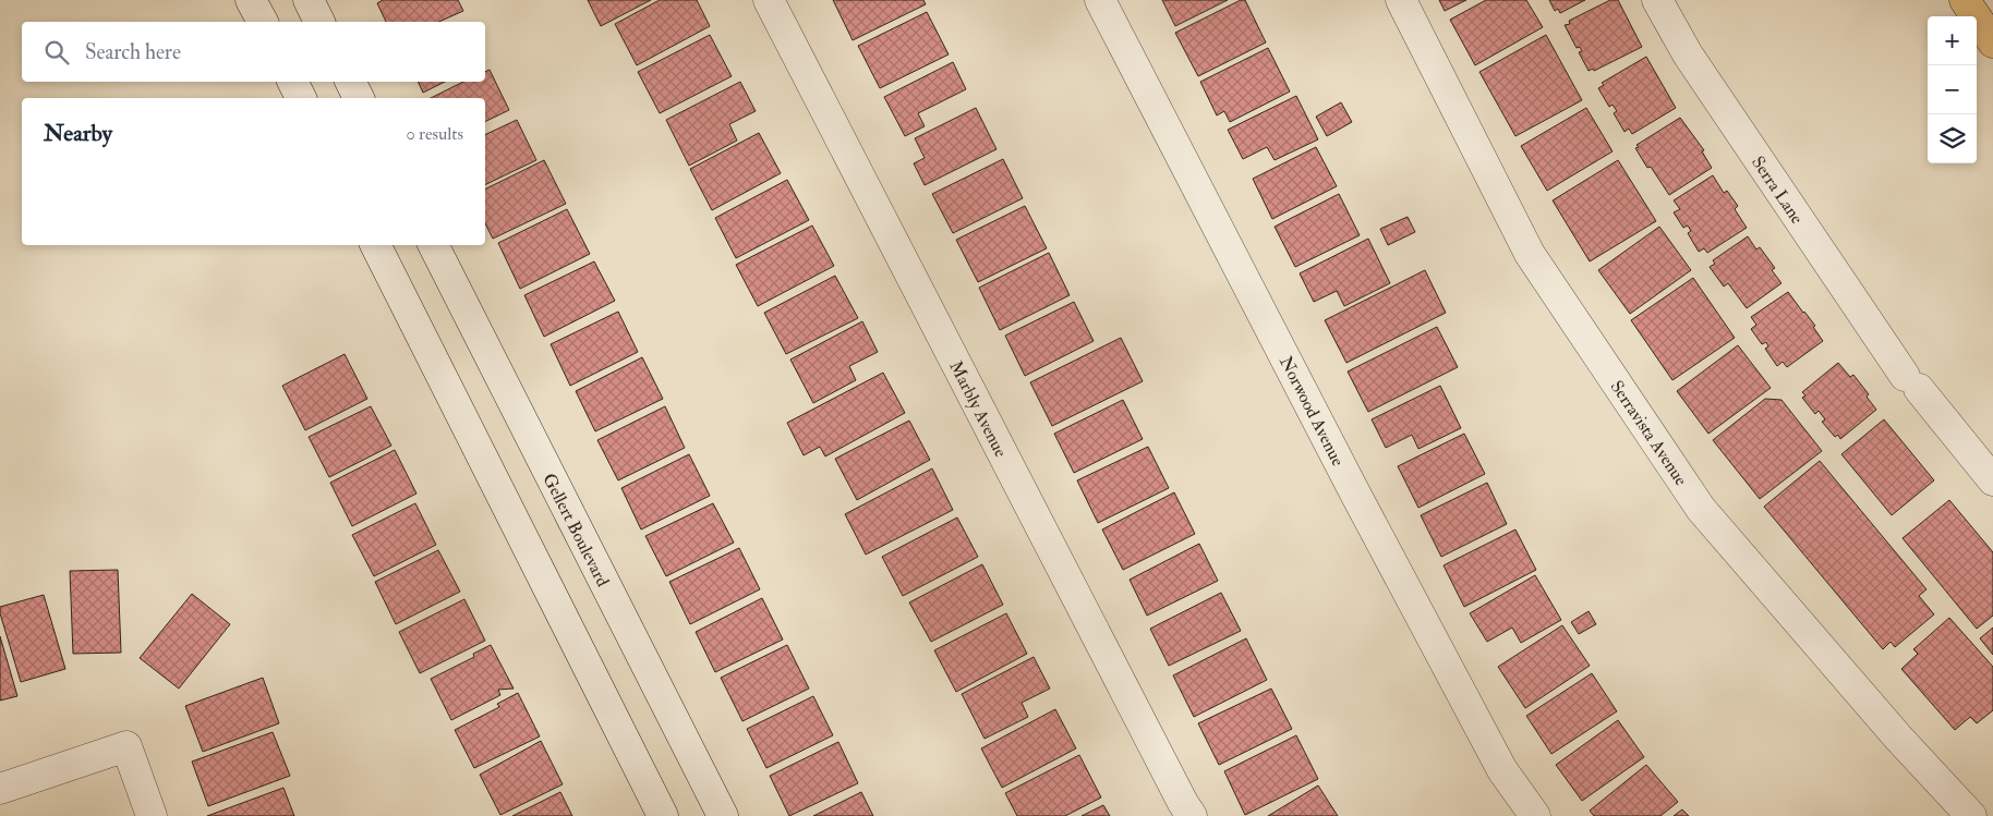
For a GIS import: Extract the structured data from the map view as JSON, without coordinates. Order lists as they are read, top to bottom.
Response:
{
  "streets": {
    "street": [
      "Serra Lane",
      "Marbly Avenue",
      "Norwood Avenue",
      "Serravista Avenue",
      "Gellert Boulevard"
    ]
  },
  "page": {
    "map_buttons": ["+", "−"],
    "search": "Search here",
    "heading": ["Nearby", "0 results"]
  }
}
